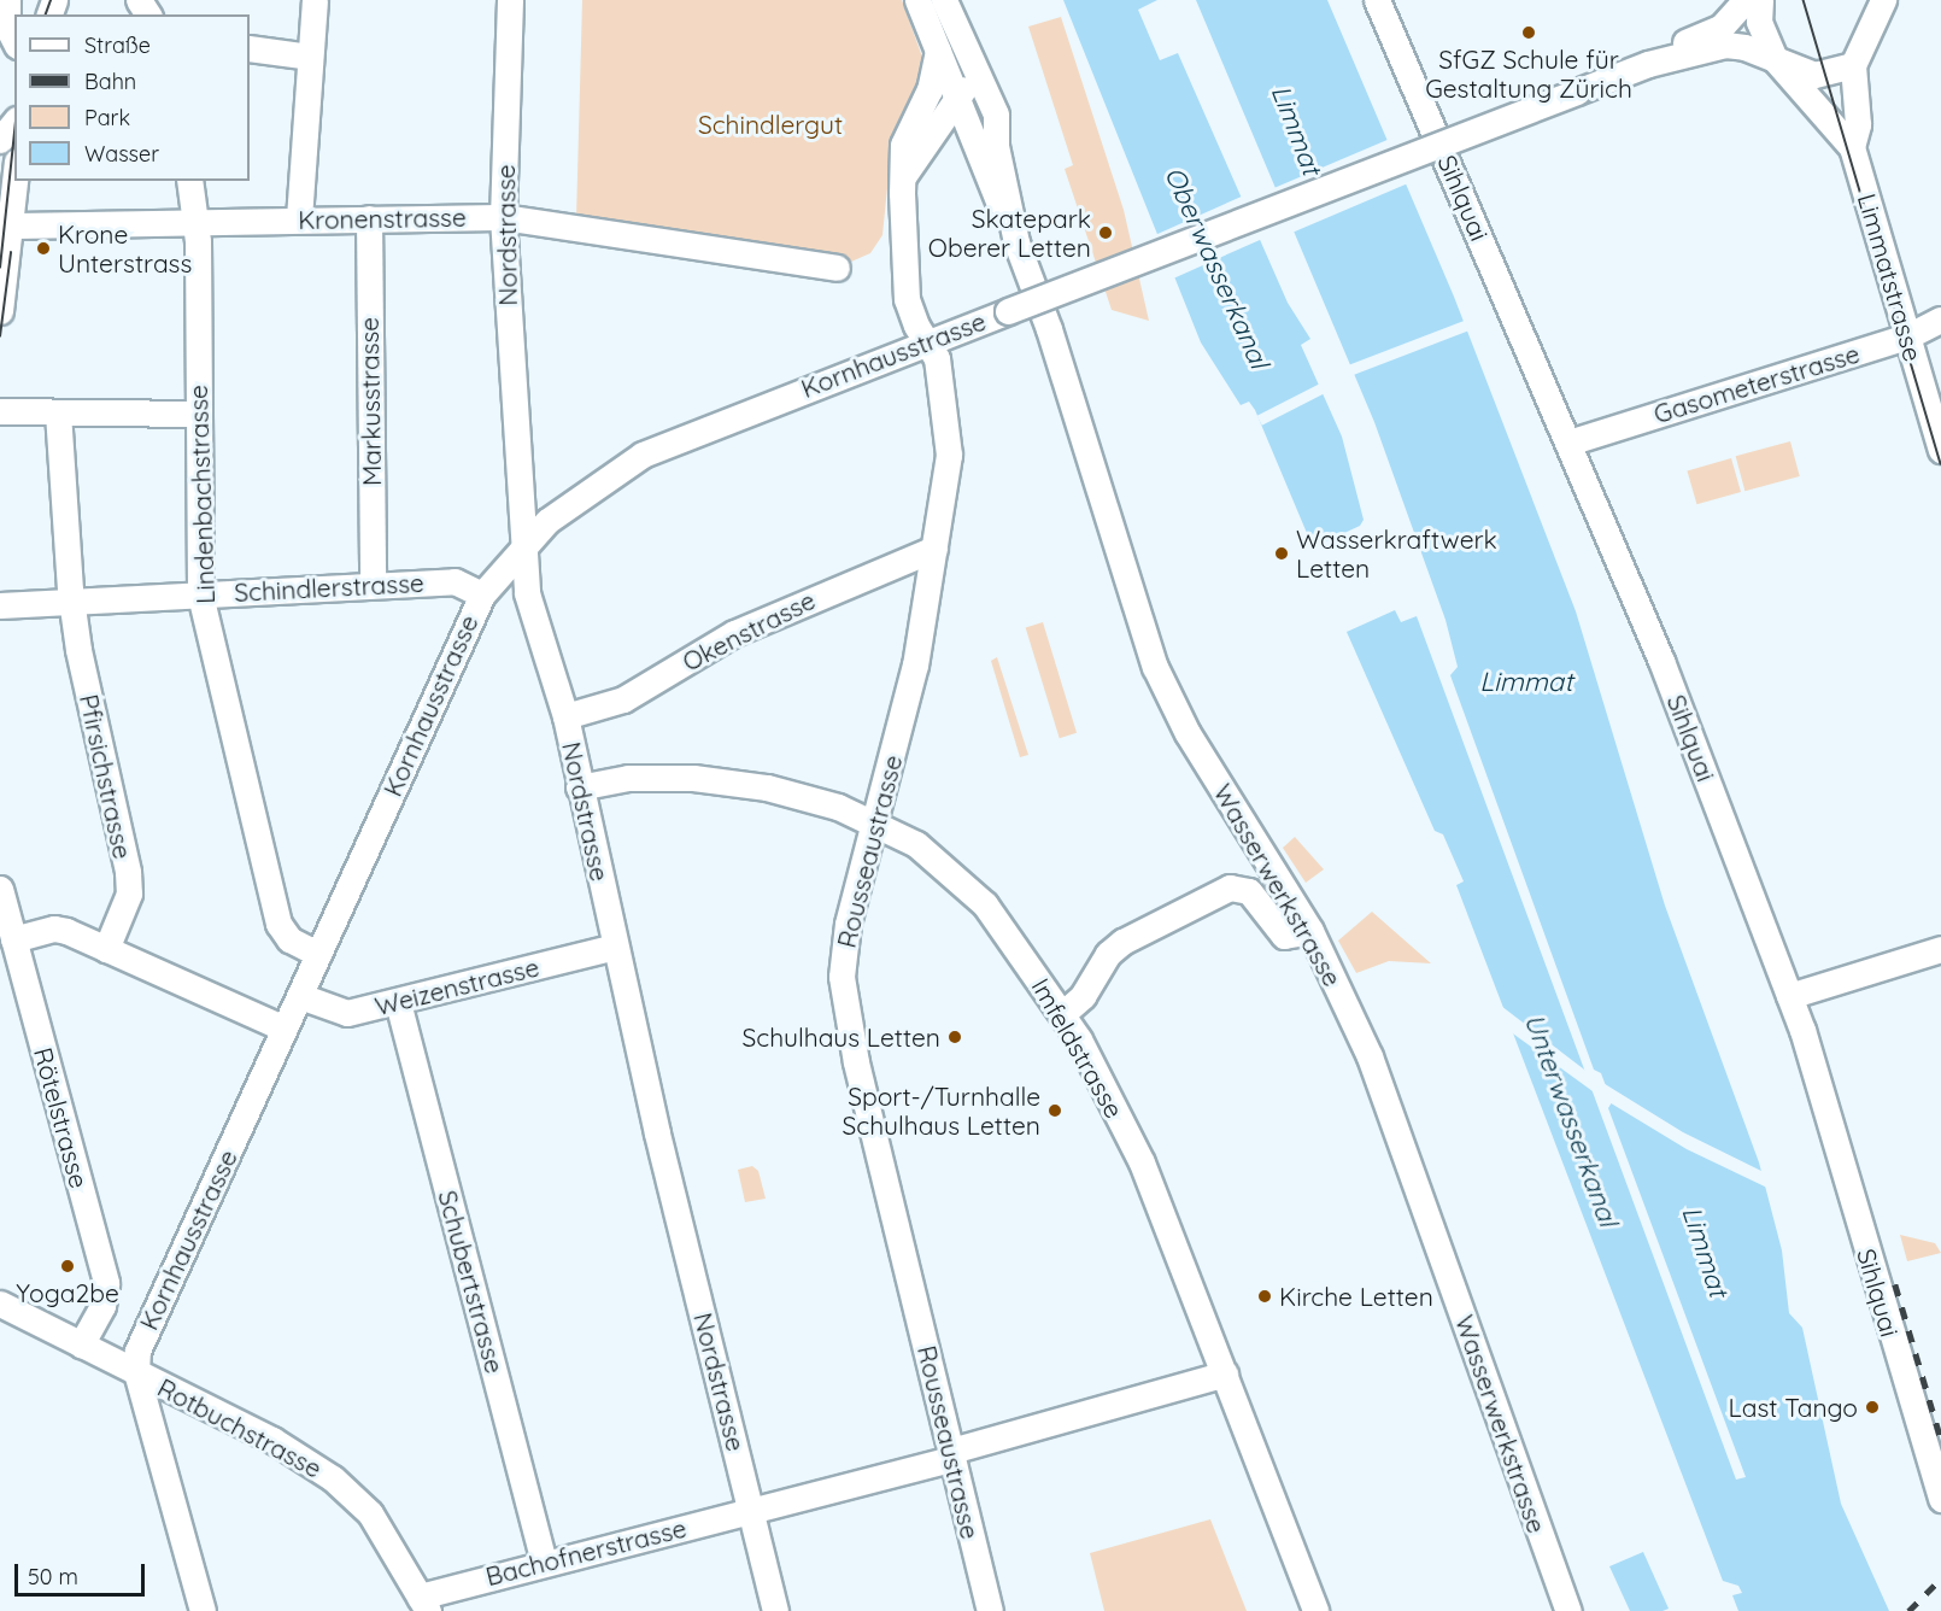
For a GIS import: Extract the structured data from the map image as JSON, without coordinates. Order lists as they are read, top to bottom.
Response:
{
  "streets": {
    "street": [
      "Sihlquai",
      "Kronenstrasse",
      "Nordstrasse",
      "Limmatstrasse",
      "Kornhausstrasse",
      "Gasometerstrasse",
      "Markusstrasse",
      "Lindenbachstrasse",
      "Schindlerstrasse",
      "Okenstrasse",
      "Pfirsichstrasse",
      "Rousseaustrasse",
      "Wasserwerkstrasse",
      "Weizenstrasse",
      "Imfeldstrasse",
      "Rötelstrasse",
      "Schubertstrasse",
      "Rotbuchstrasse",
      "Bachofnerstrasse"
    ]
  },
  "crossings": [
    ["Sihlquai", "Gasometerstrasse"],
    ["Kronenstrasse", "Nordstrasse"],
    ["Kronenstrasse", "Markusstrasse"],
    ["Kronenstrasse", "Lindenbachstrasse"],
    ["Nordstrasse", "Kornhausstrasse"],
    ["Nordstrasse", "Okenstrasse"],
    ["Nordstrasse", "Weizenstrasse"],
    ["Nordstrasse", "Imfeldstrasse"],
    ["Nordstrasse", "Bachofnerstrasse"],
    ["Limmatstrasse", "Gasometerstrasse"],
    ["Kornhausstrasse", "Lindenbachstrasse"],
    ["Kornhausstrasse", "Schindlerstrasse"],
    ["Kornhausstrasse", "Rousseaustrasse"],
    ["Kornhausstrasse", "Weizenstrasse"],
    ["Kornhausstrasse", "Rotbuchstrasse"],
    ["Markusstrasse", "Schindlerstrasse"],
    ["Lindenbachstrasse", "Schindlerstrasse"],
    ["Schindlerstrasse", "Pfirsichstrasse"],
    ["Okenstrasse", "Rousseaustrasse"],
    ["Rousseaustrasse", "Wasserwerkstrasse"],
    ["Rousseaustrasse", "Imfeldstrasse"],
    ["Rousseaustrasse", "Bachofnerstrasse"],
    ["Weizenstrasse", "Schubertstrasse"],
    ["Imfeldstrasse", "Bachofnerstrasse"],
    ["Rötelstrasse", "Rotbuchstrasse"],
    ["Schubertstrasse", "Bachofnerstrasse"],
    ["Rotbuchstrasse", "Bachofnerstrasse"]
  ],
  "water": ["Limmat", "Oberwasserkanal", "Unterwasserkanal"],
  "parks": ["Schindlergut"],
  "places": [
    "SfGZ Schule für Gestaltung Zürich",
    "Skatepark Oberer Letten",
    "Krone Unterstrass",
    "Wasserkraftwerk Letten",
    "Schulhaus Letten",
    "Sport-/Turnhalle Schulhaus Letten",
    "Yoga2be",
    "Kirche Letten",
    "Last Tango"
  ],
  "legend": [
    "Straße",
    "Bahn",
    "Park",
    "Wasser"
  ],
  "scale_bar": "50 m"
}
